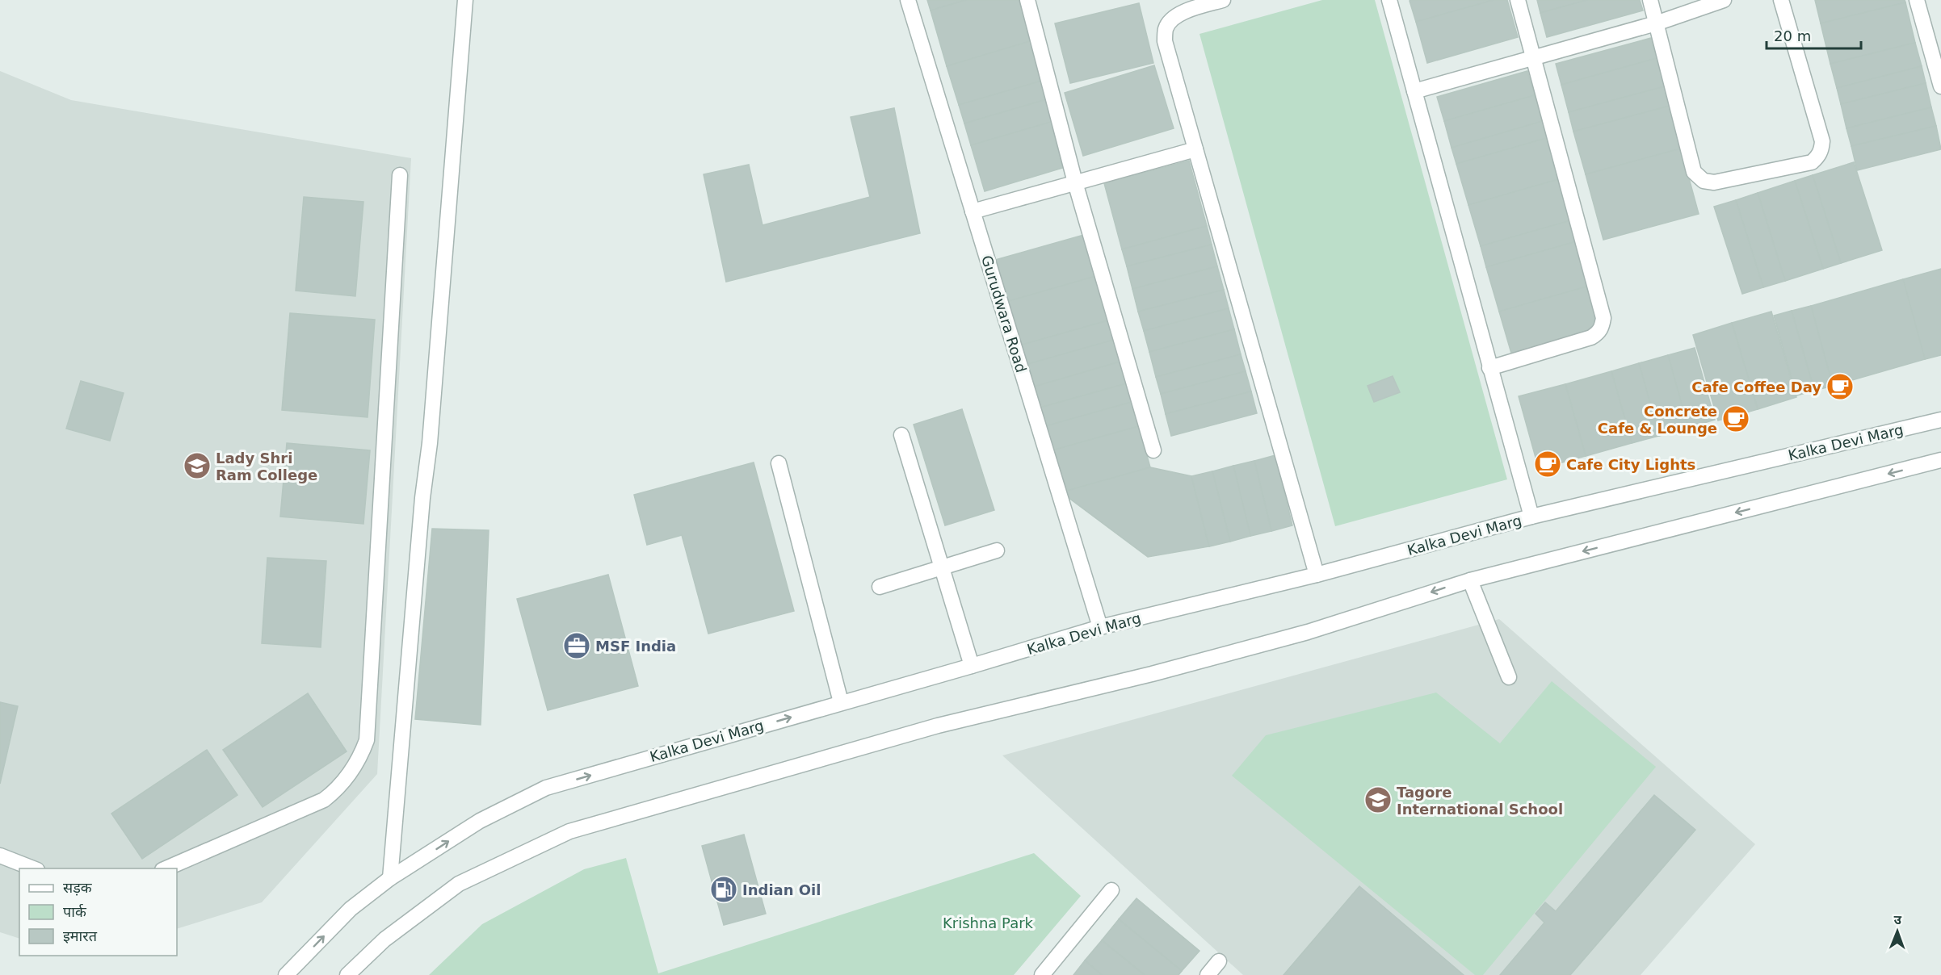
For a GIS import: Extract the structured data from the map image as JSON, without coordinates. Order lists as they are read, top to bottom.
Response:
{
  "streets": {
    "street": ["Gurudwara Road", "Kalka Devi Marg"]
  },
  "crossings": [
    ["Gurudwara Road", "Kalka Devi Marg"]
  ],
  "parks": ["Krishna Park"],
  "places": {
    "cafe": ["Cafe Coffee Day", "Concrete Cafe & Lounge", "Cafe City Lights"],
    "school or university": ["Lady Shri Ram College", "Tagore International School"],
    "office": ["MSF India"],
    "fuel station": ["Indian Oil"]
  },
  "legend": ["सड़क", "पार्क", "इमारत"],
  "scale_bar": "20 m",
  "north": "top"
}
